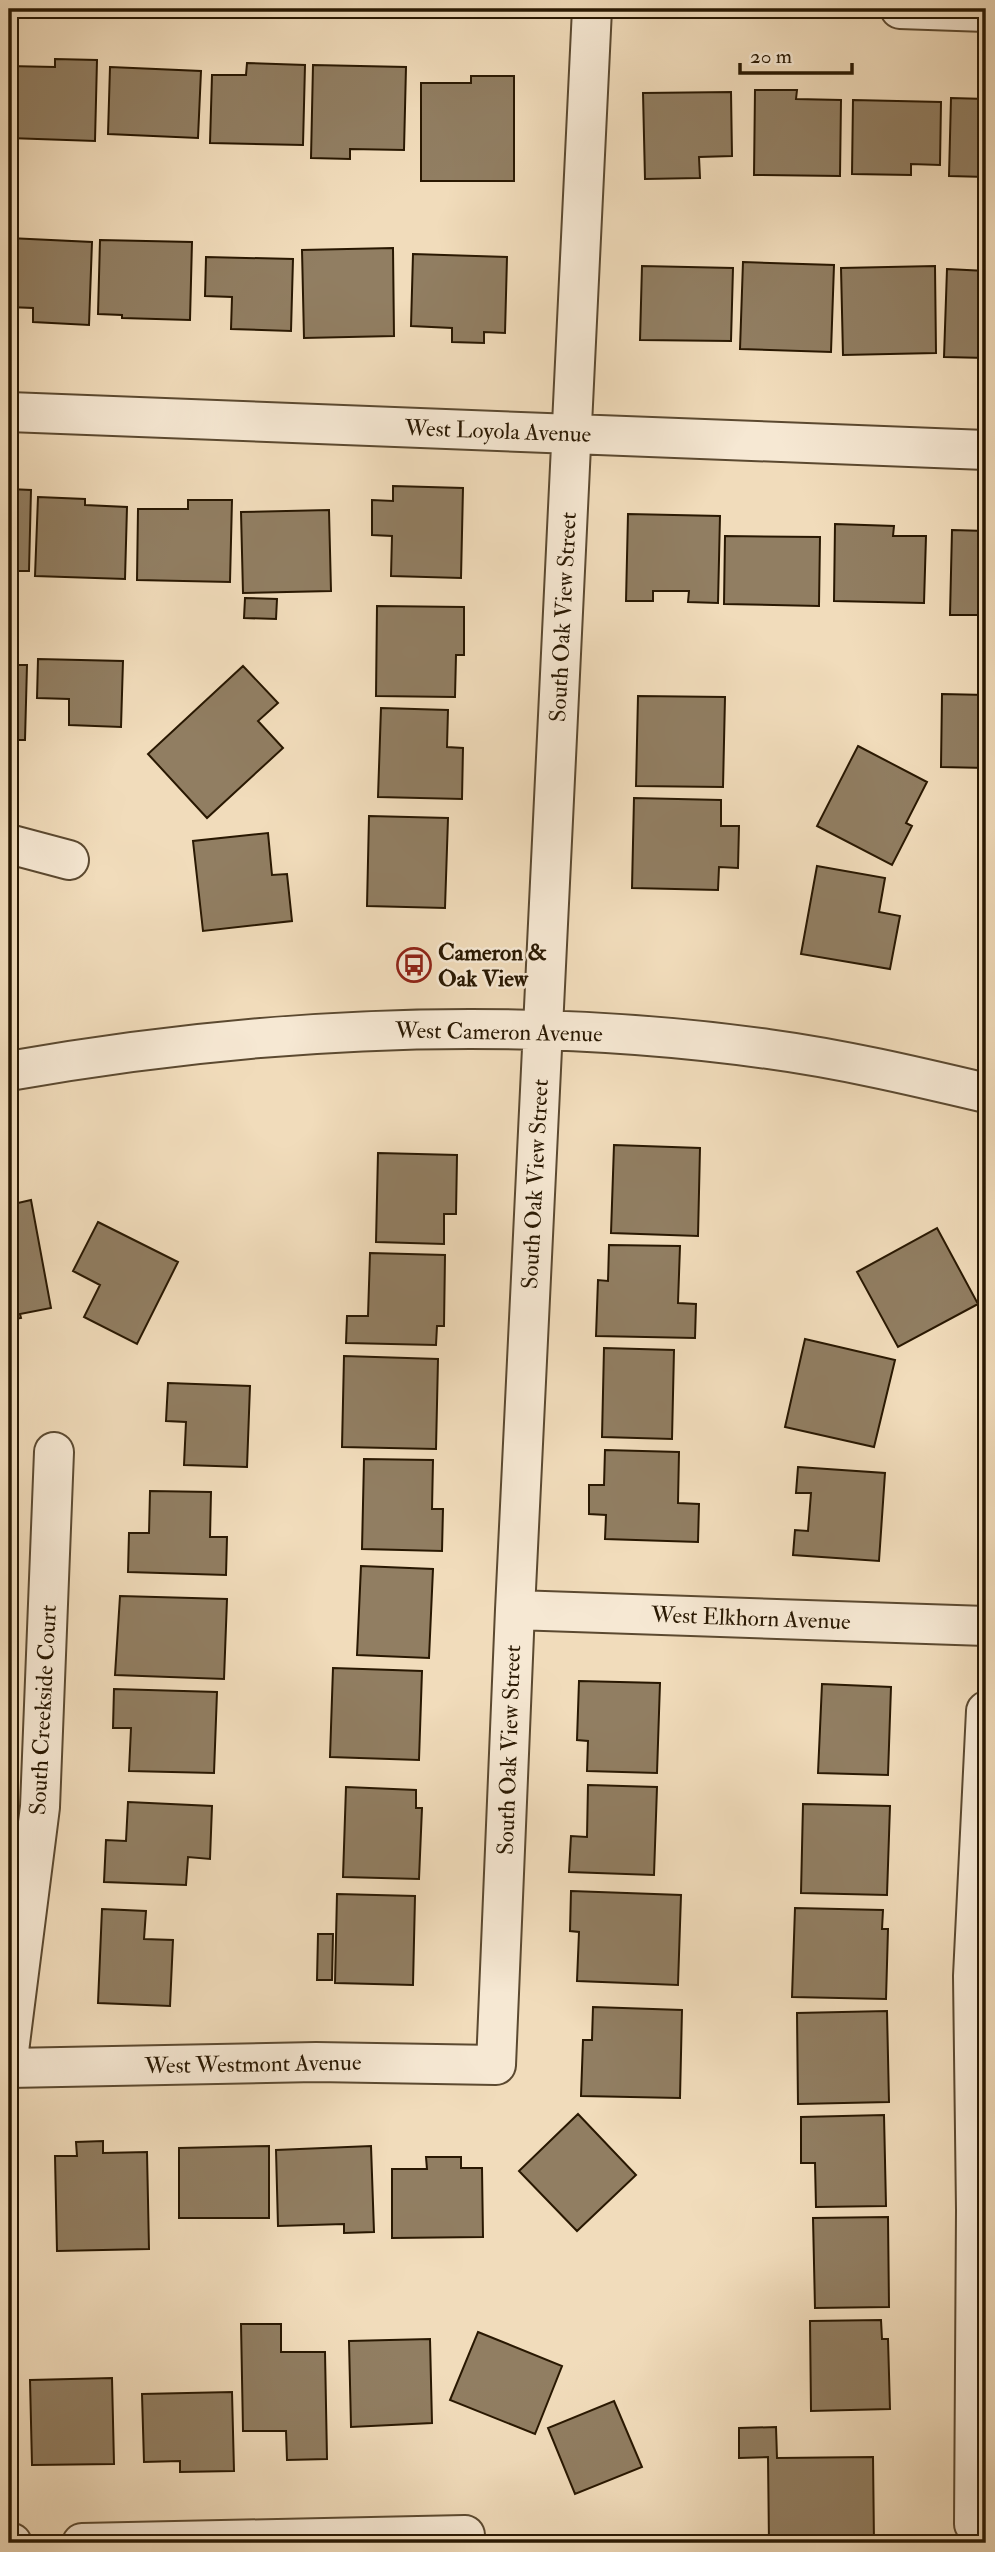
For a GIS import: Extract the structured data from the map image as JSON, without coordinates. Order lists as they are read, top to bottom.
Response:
{
  "streets": {
    "street": [
      "West Loyola Avenue",
      "South Oak View Street",
      "West Cameron Avenue",
      "West Elkhorn Avenue",
      "South Creekside Court",
      "West Westmont Avenue"
    ]
  },
  "crossings": [
    ["West Loyola Avenue", "South Oak View Street"],
    ["South Oak View Street", "West Cameron Avenue"],
    ["South Oak View Street", "West Elkhorn Avenue"],
    ["South Oak View Street", "West Westmont Avenue"]
  ],
  "places": {
    "bus stop": ["Cameron & Oak View"]
  },
  "scale_bar": "20 m"
}
